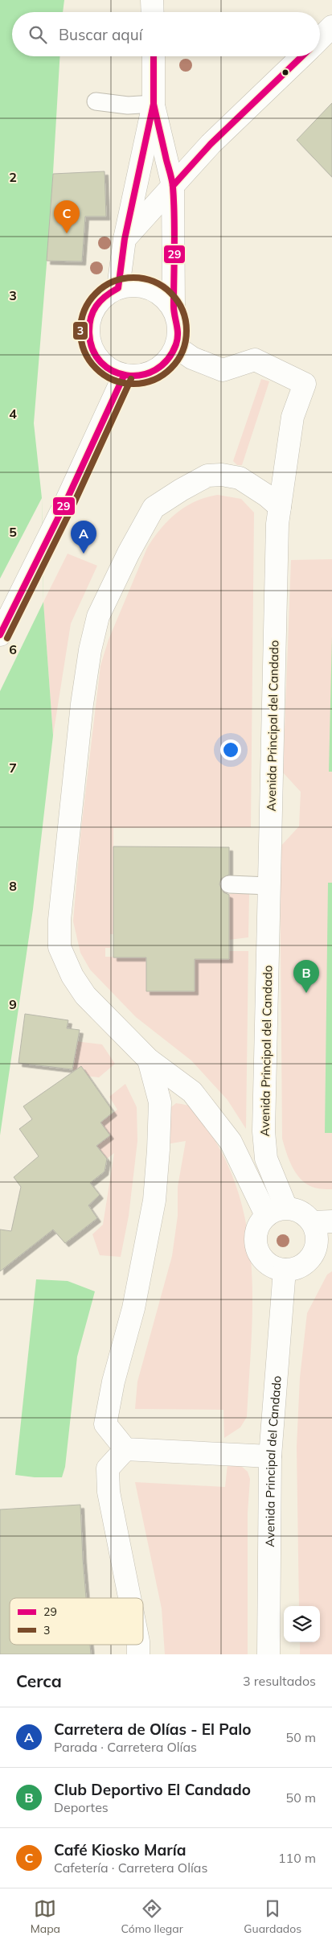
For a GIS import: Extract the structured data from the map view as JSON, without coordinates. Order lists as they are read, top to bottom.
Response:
{
  "streets": {
    "street": ["Avenida Principal del Candado"]
  },
  "lines": ["transit line 29", "transit line 3"],
  "legend": ["29", "3"],
  "page": {
    "search": "Buscar aquí",
    "pins": ["C", "A", "B"],
    "heading": ["Cerca", "3 resultados"],
    "list": [
      {
        "mark": "A",
        "name": "Carretera de Olías - El Palo",
        "note": "Parada · Carretera Olías",
        "value": "50 m"
      },
      {
        "mark": "B",
        "name": "Club Deportivo El Candado",
        "note": "Deportes",
        "value": "50 m"
      },
      {
        "mark": "C",
        "name": "Café Kiosko María",
        "note": "Cafetería · Carretera Olías",
        "value": "110 m"
      }
    ],
    "nav": ["Mapa", "Cómo llegar", "Guardados"]
  },
  "grid": {
    "rows": [
      "2",
      "3",
      "4",
      "5",
      "6",
      "7",
      "8",
      "9"
    ]
  }
}
